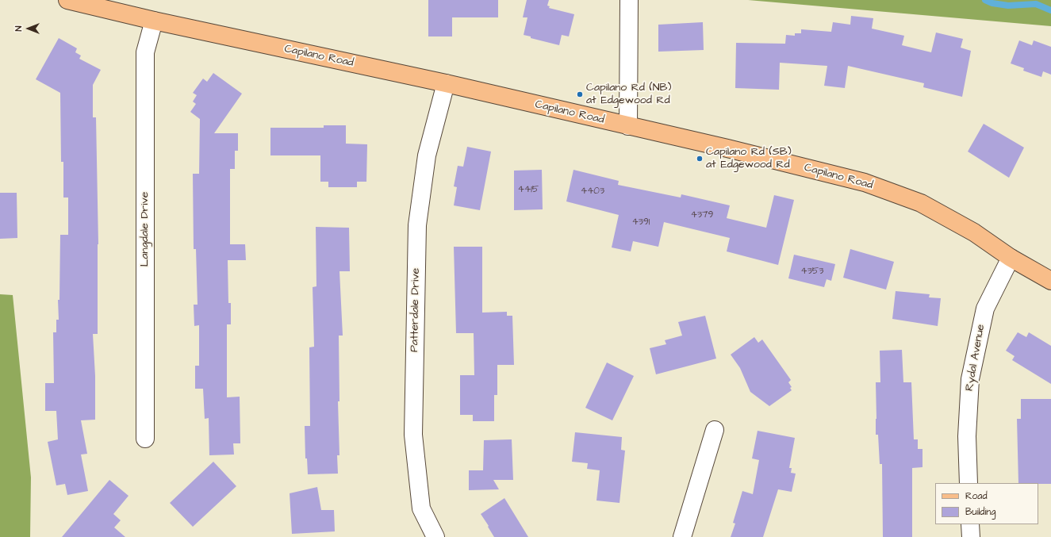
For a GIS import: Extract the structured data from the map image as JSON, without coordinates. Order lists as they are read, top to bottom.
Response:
{
  "streets": {
    "main road": ["Capilano Road"],
    "street": ["Langdale Drive", "Patterdale Drive", "Rydal Avenue"]
  },
  "crossings": [
    ["Capilano Road", "Langdale Drive"],
    ["Capilano Road", "Patterdale Drive"],
    ["Capilano Road", "Rydal Avenue"]
  ],
  "places": ["Capilano Rd (NB) at Edgewood Rd", "Capilano Rd (SB) at Edgewood Rd"],
  "house_numbers": [
    "4415",
    "4403",
    "4379",
    "4391",
    "4353"
  ],
  "legend": ["Road", "Building"],
  "north": "left"
}
